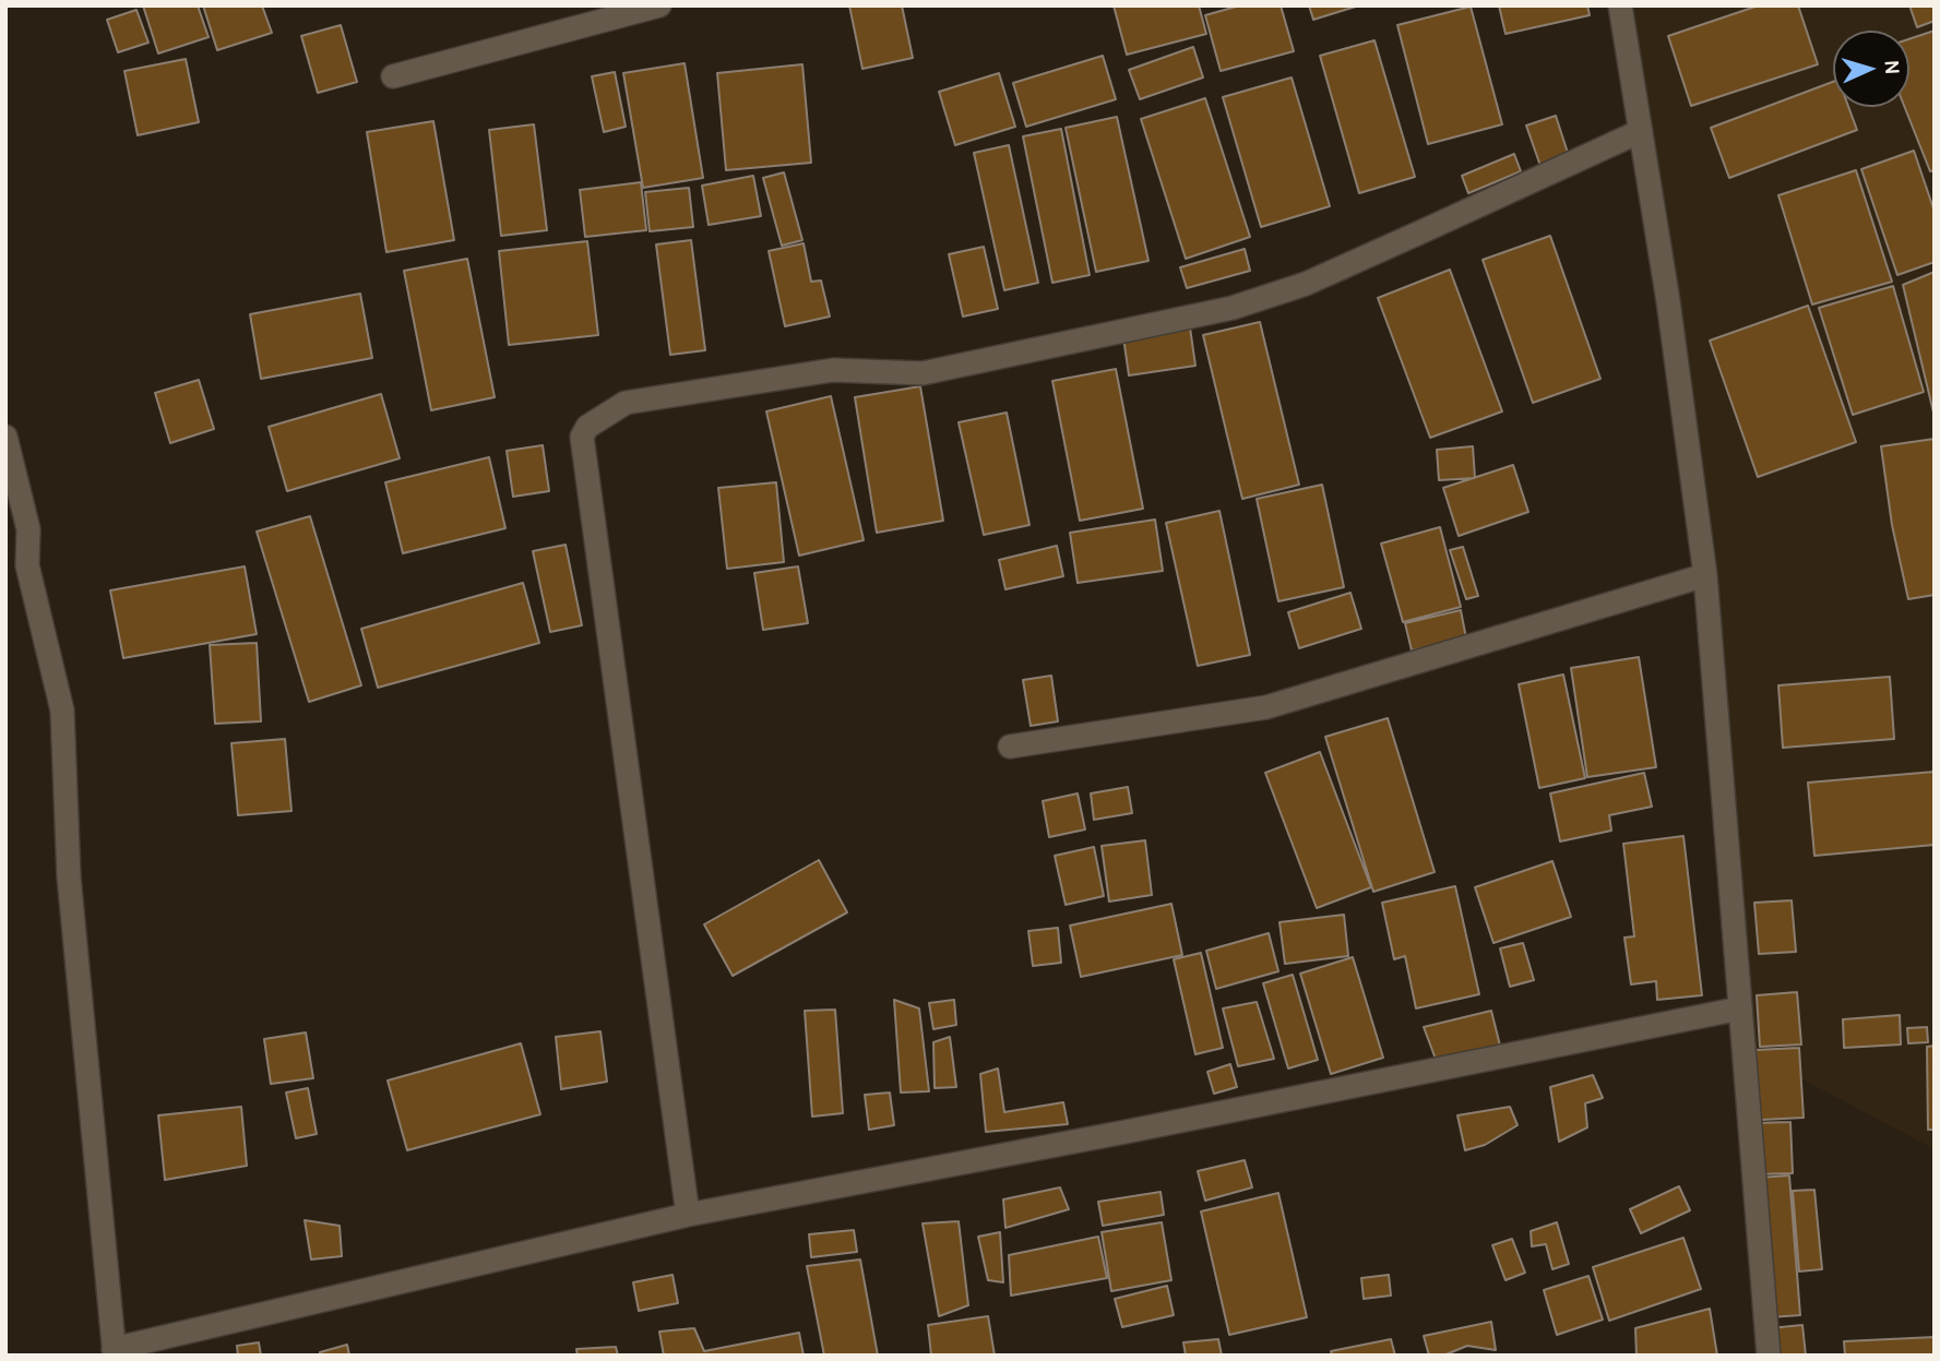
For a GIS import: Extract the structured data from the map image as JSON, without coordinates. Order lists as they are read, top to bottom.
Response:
{
  "north": "right"
}
